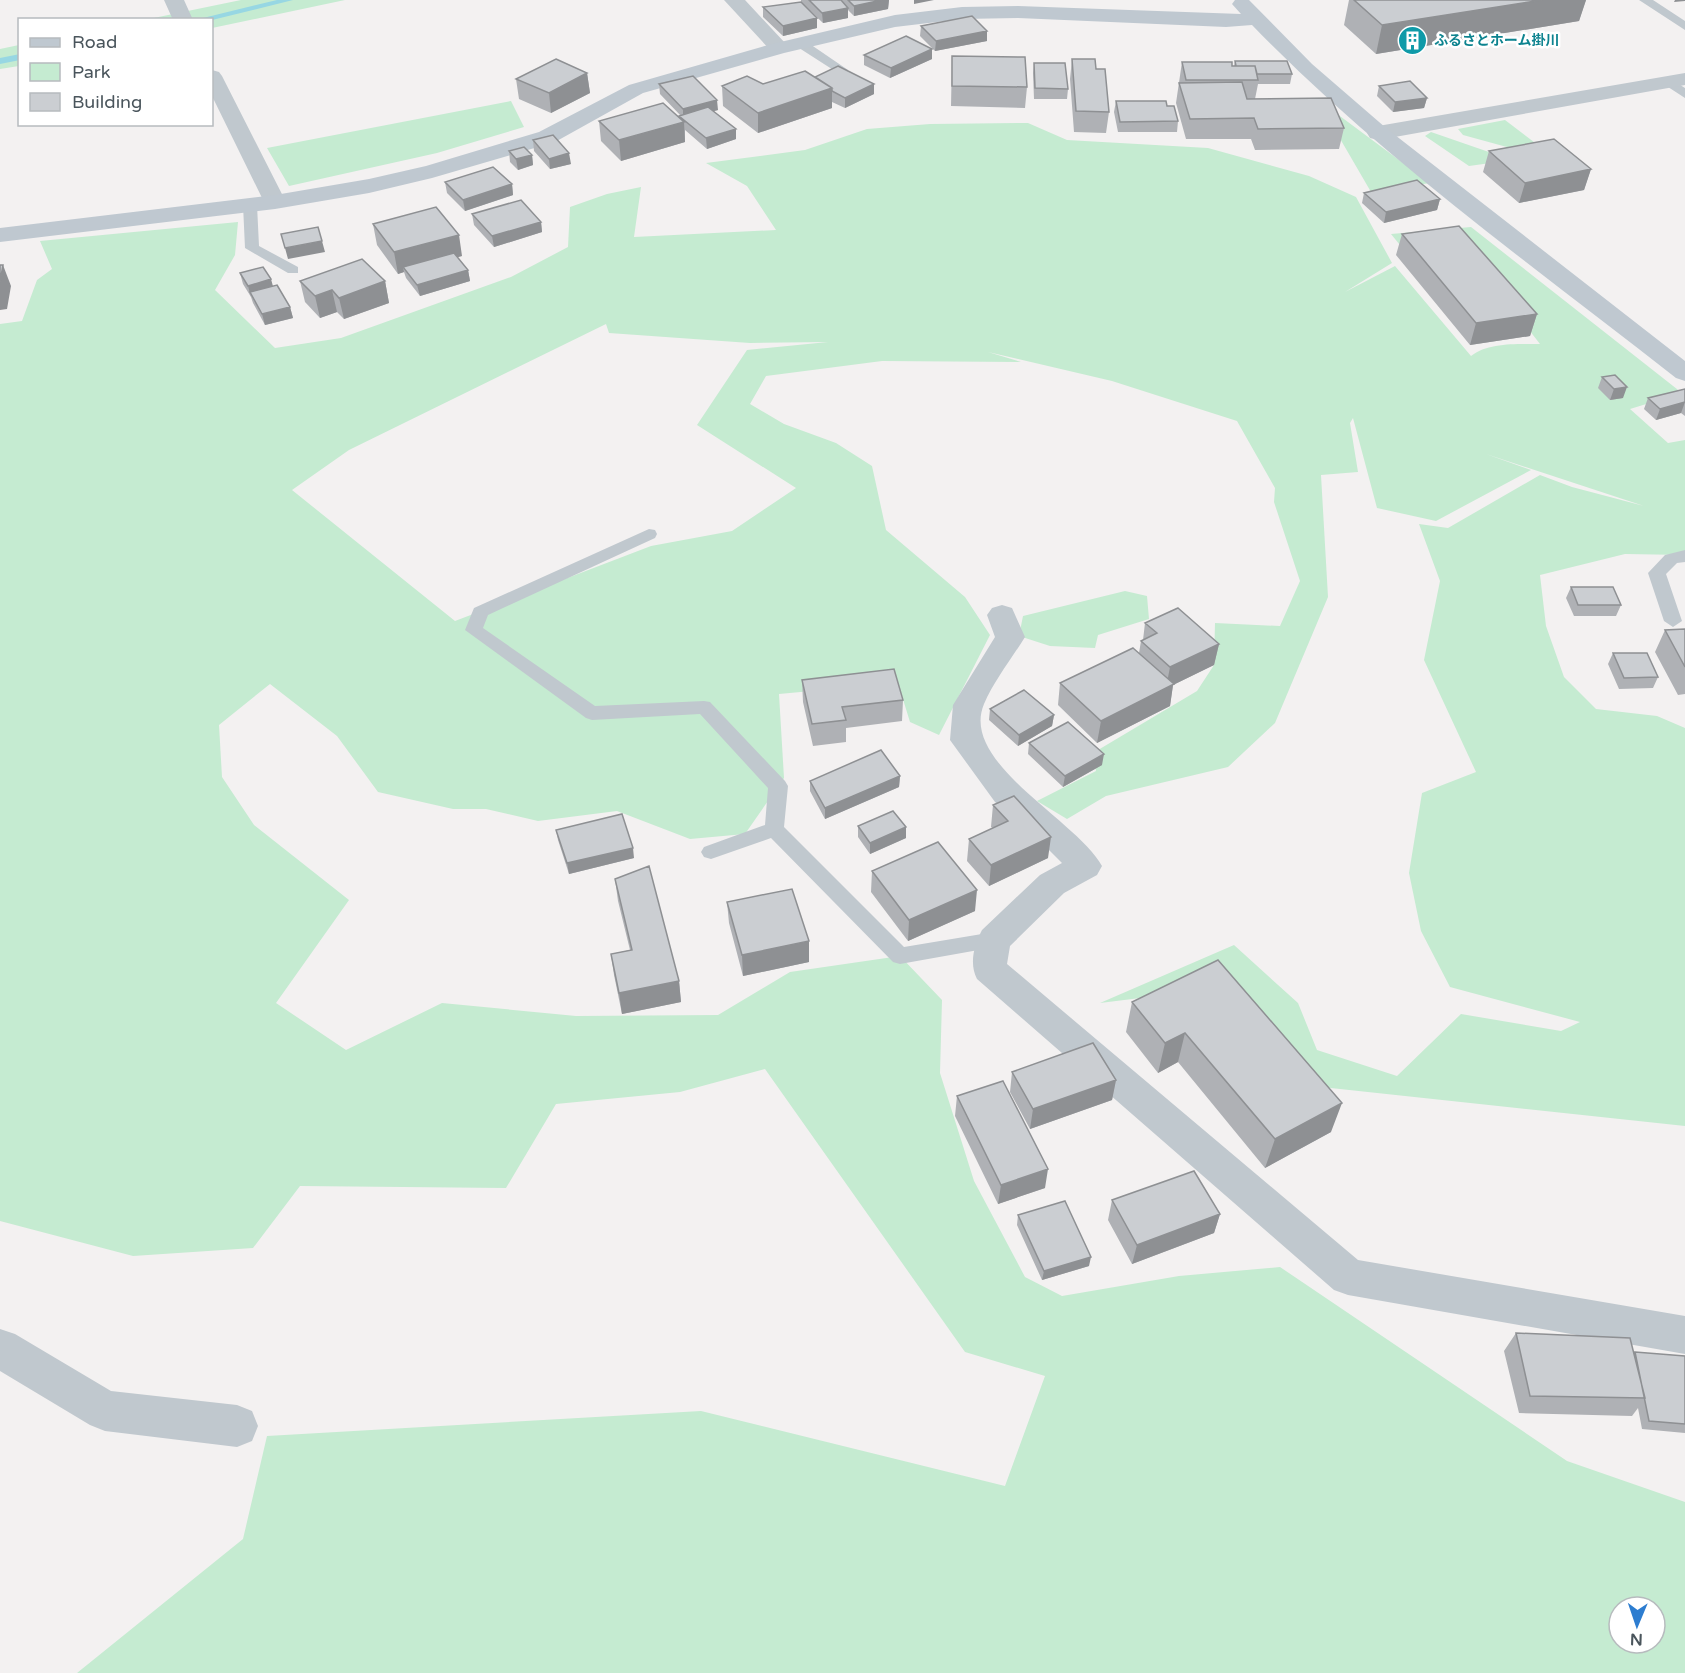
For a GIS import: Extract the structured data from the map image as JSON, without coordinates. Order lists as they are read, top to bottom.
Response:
{
  "places": {
    "building": ["ふるさとホーム掛川"]
  },
  "legend": ["Road", "Park", "Building"],
  "north": "bottom"
}
